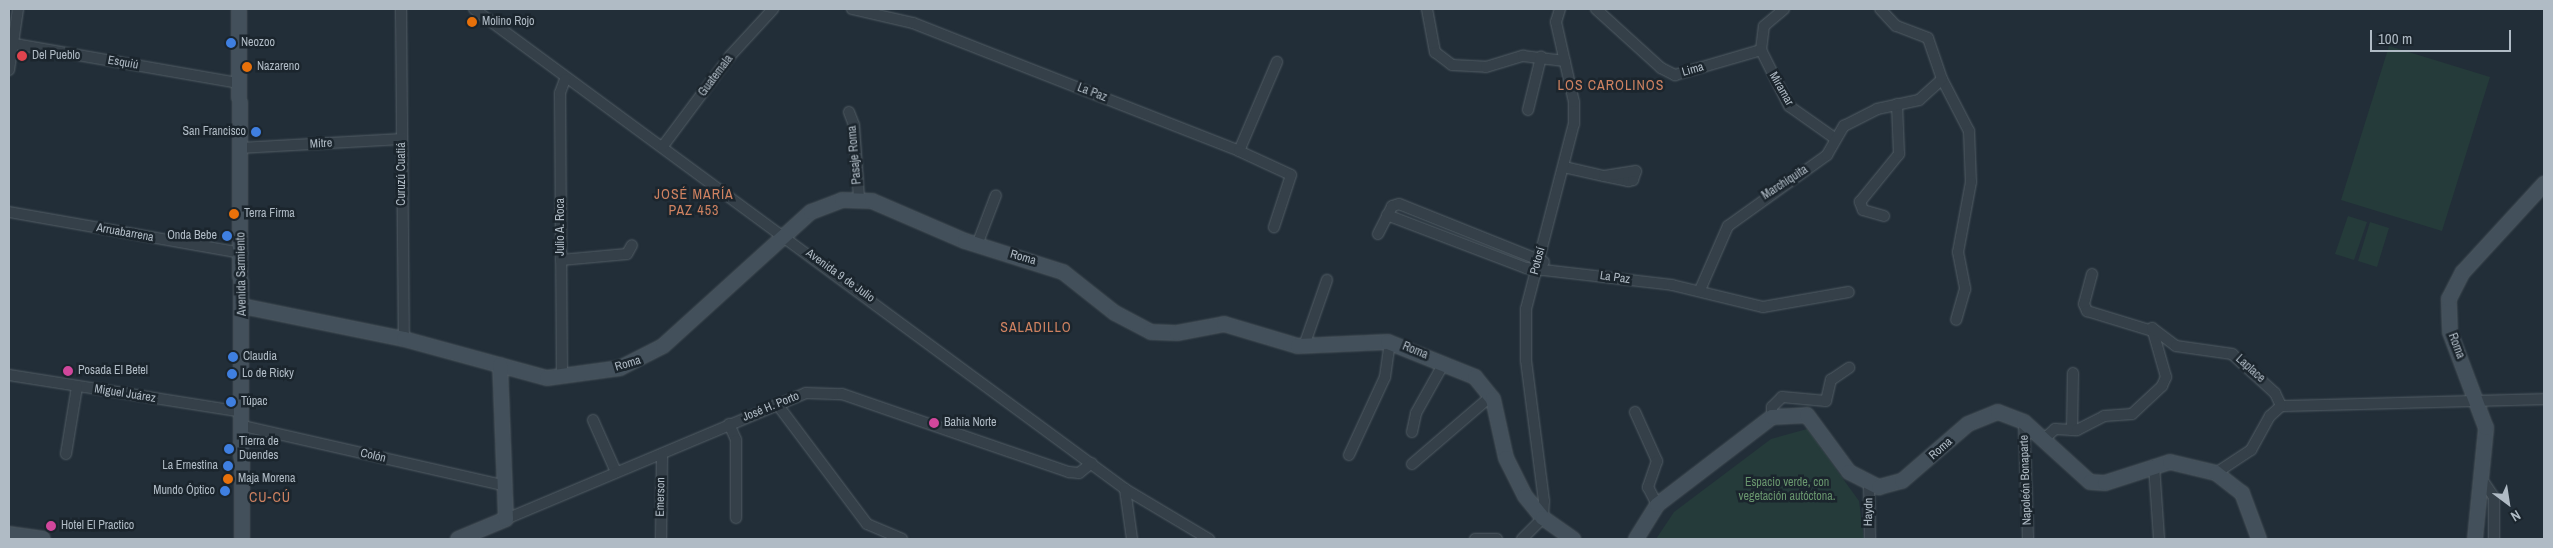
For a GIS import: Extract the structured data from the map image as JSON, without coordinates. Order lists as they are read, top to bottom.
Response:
{
  "streets": {
    "main road": ["Roma", "Avenida Sarmiento", "José H. Porto"],
    "street": [
      "Esquiú",
      "Lima",
      "Guatemala",
      "Miramar",
      "La Paz",
      "Mitre",
      "Pasaje Roma",
      "Curuzú Cuatiá",
      "Marchiquita",
      "Julio A. Roca",
      "Arruabarrena",
      "Potosí",
      "Avenida 9 de Julio",
      "Laplace",
      "Miguel Juárez",
      "Colón",
      "Napoleón Bonaparte",
      "Emerson",
      "Haydn"
    ]
  },
  "crossings": [
    ["Esquiú", "Avenida Sarmiento"],
    ["Lima", "Miramar"],
    ["Guatemala", "Avenida 9 de Julio"],
    ["Miramar", "Marchiquita"],
    ["La Paz", "Marchiquita"],
    ["La Paz", "Potosí"],
    ["Mitre", "Curuzú Cuatiá"],
    ["Mitre", "Avenida Sarmiento"],
    ["Pasaje Roma", "Roma"],
    ["Curuzú Cuatiá", "Roma"],
    ["Julio A. Roca", "Roma"],
    ["Julio A. Roca", "Avenida 9 de Julio"],
    ["Arruabarrena", "Avenida Sarmiento"],
    ["Roma", "Potosí"],
    ["Roma", "Avenida Sarmiento"],
    ["Roma", "Avenida 9 de Julio"],
    ["Roma", "Napoleón Bonaparte"],
    ["Roma", "Haydn"],
    ["Avenida Sarmiento", "Miguel Juárez"],
    ["Avenida Sarmiento", "Colón"],
    ["Avenida 9 de Julio", "José H. Porto"],
    ["Miguel Juárez", "Colón"],
    ["José H. Porto", "Emerson"]
  ],
  "districts": [
    "LOS CAROLINOS",
    "JOSÉ MARÍA PAZ 453",
    "SALADILLO",
    "CU-CÚ"
  ],
  "parks": ["Espacio verde, con vegetación autóctona."],
  "places": [
    "Molino Rojo",
    "Neozoo",
    "Del Pueblo",
    "Nazareno",
    "San Francisco",
    "Terra Firma",
    "Onda Bebe",
    "Claudia",
    "Posada El Betel",
    "Lo de Ricky",
    "Túpac",
    "Bahia Norte",
    "Tierra de Duendes",
    "La Ernestina",
    "Maja Morena",
    "Mundo Óptico",
    "Hotel El Practico"
  ],
  "scale_bar": "100 m",
  "north": "bottom right"
}
